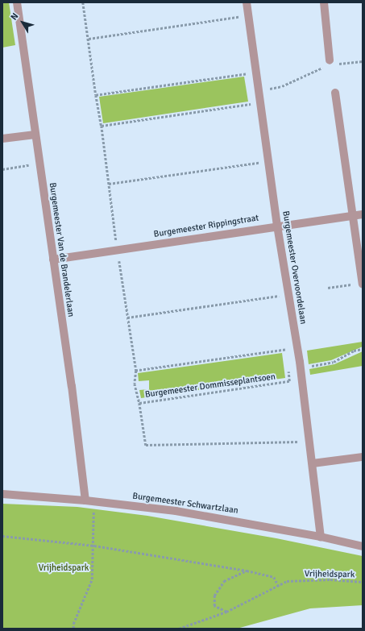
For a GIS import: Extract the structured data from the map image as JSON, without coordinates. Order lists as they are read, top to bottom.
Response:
{
  "streets": {
    "street": [
      "Burgemeester Rippingstraat",
      "Burgemeester Van de Brandelerlaan",
      "Burgemeester Overvoordelaan",
      "Burgemeester Schwartzlaan"
    ],
    "path": ["Burgemeester Dommisseplantsoen", "Vrijheidspark"]
  },
  "crossings": [
    ["Burgemeester Rippingstraat", "Burgemeester Van de Brandelerlaan"],
    ["Burgemeester Rippingstraat", "Burgemeester Overvoordelaan"],
    ["Burgemeester Rippingstraat", "Burgemeester Dommisseplantsoen"],
    ["Burgemeester Van de Brandelerlaan", "Burgemeester Schwartzlaan"],
    ["Burgemeester Overvoordelaan", "Burgemeester Dommisseplantsoen"],
    ["Burgemeester Overvoordelaan", "Burgemeester Schwartzlaan"]
  ],
  "parks": ["Vrijheidspark"],
  "north": "top left"
}
